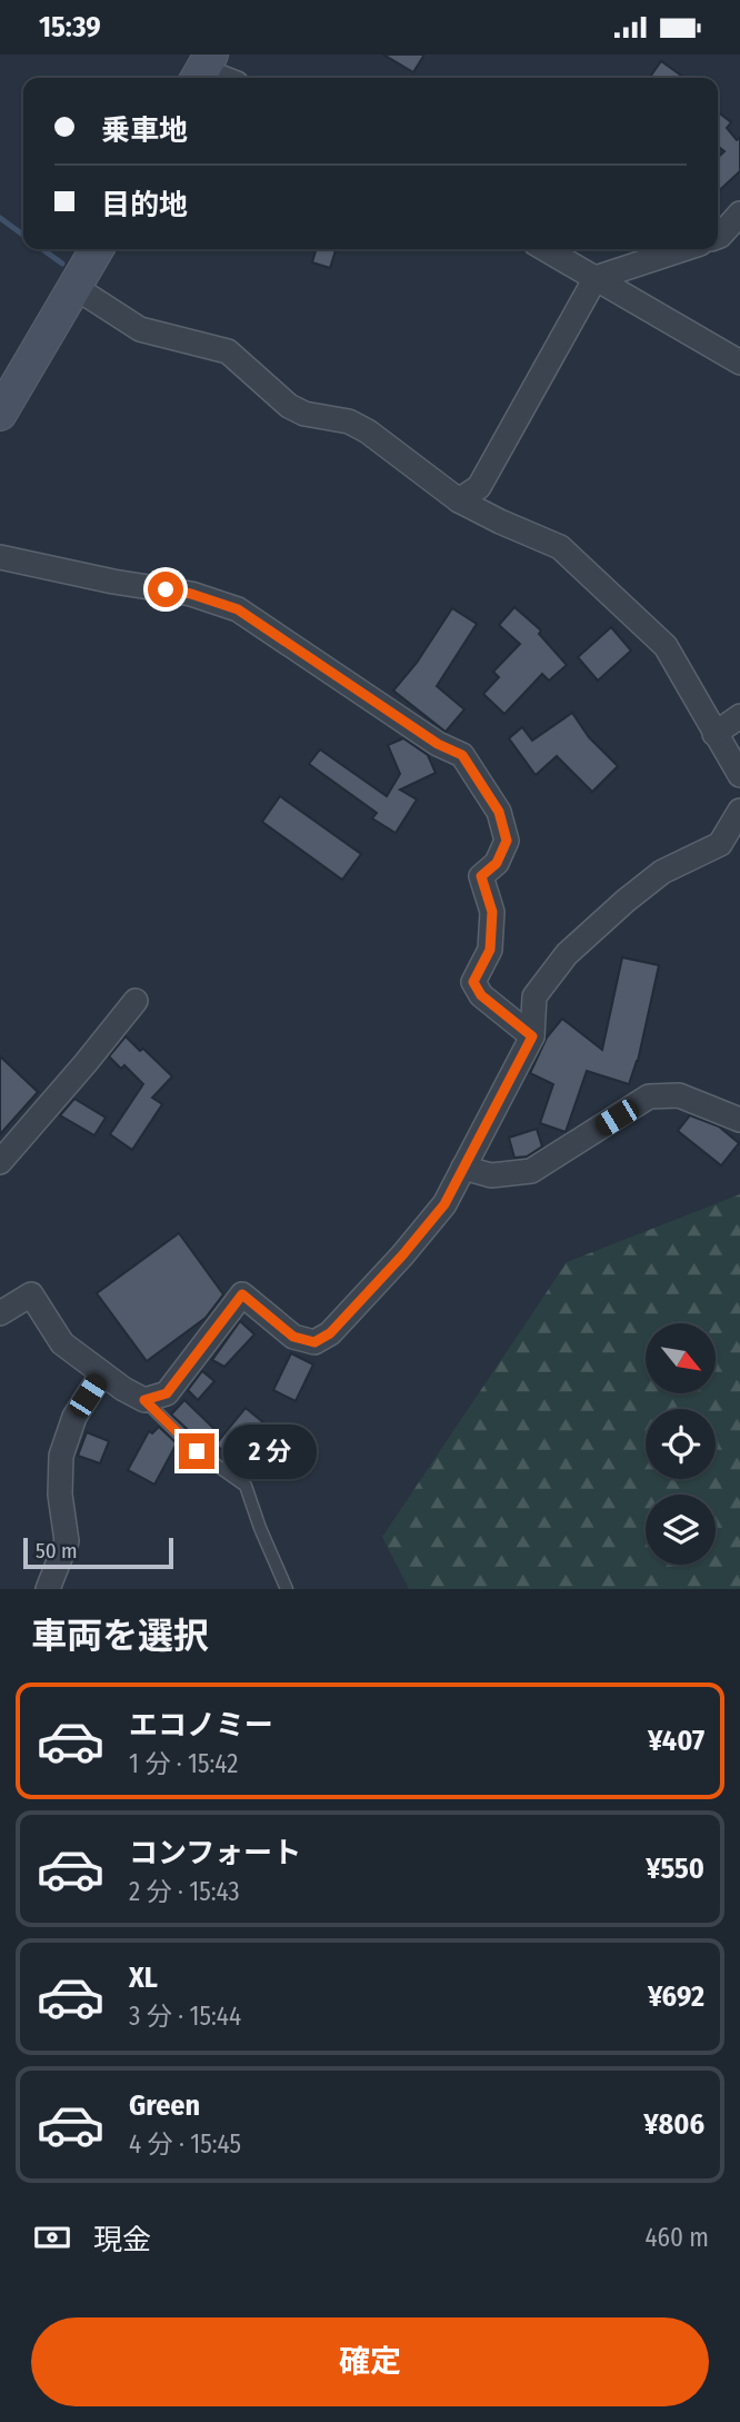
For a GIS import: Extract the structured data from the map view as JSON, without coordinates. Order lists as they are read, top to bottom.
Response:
{
  "scale_bar": "50 m",
  "north": "bottom right",
  "page": {
    "status": "15:39",
    "banner": ["乗車地", "目的地"],
    "bubble": "2 分",
    "scale": "50 m",
    "heading": "車両を選択",
    "list": [
      {
        "name": "エコノミー",
        "note": "1 分 · 15:42",
        "value": "¥407"
      },
      {
        "name": "コンフォート",
        "note": "2 分 · 15:43",
        "value": "¥550"
      },
      {
        "name": "XL",
        "note": "3 分 · 15:44",
        "value": "¥692"
      },
      {
        "name": "Green",
        "note": "4 分 · 15:45",
        "value": "¥806"
      }
    ],
    "pay": ["現金", "460 m"],
    "buttons": "確定"
  }
}
